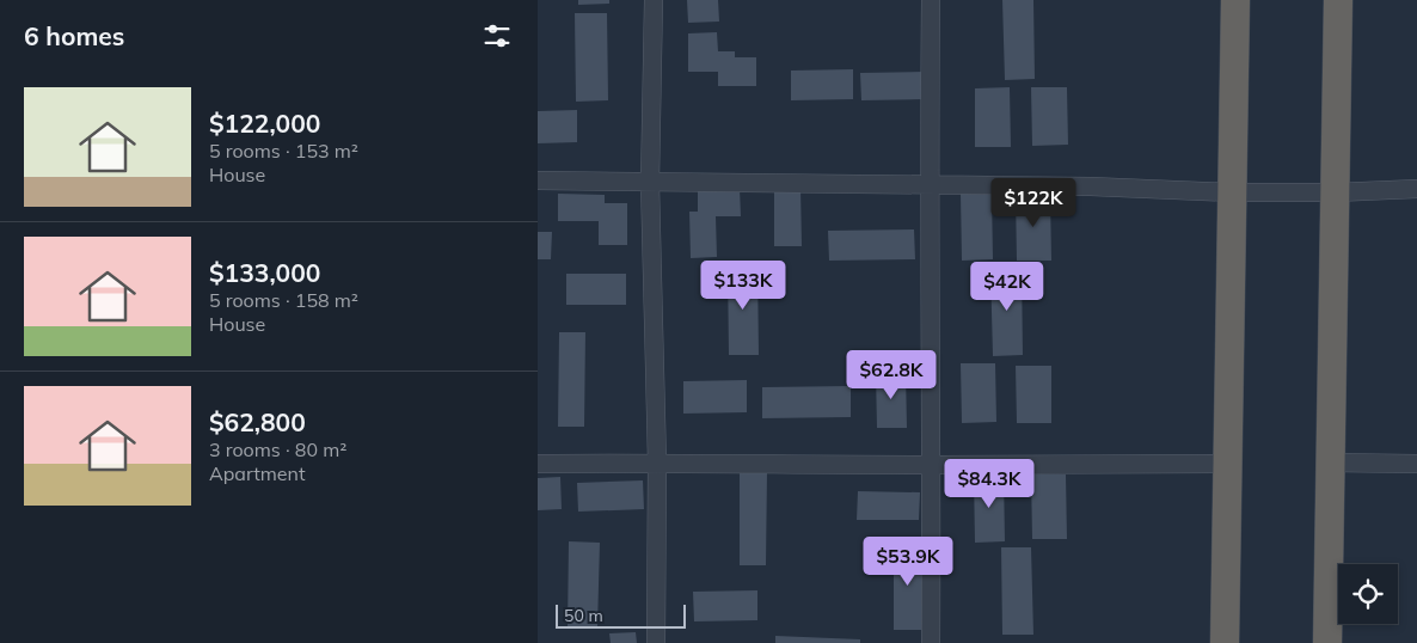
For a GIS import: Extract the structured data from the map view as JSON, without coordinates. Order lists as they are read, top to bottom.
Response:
{
  "scale_bar": "50 m",
  "page": {
    "heading": "6 homes",
    "list": [
      {
        "name": "$122,000",
        "note": "5 rooms · 153 m² · House"
      },
      {
        "name": "$133,000",
        "note": "5 rooms · 158 m² · House"
      },
      {
        "name": "$62,800",
        "note": "3 rooms · 80 m² · Apartment"
      }
    ],
    "price": [
      "$122K",
      "$133K",
      "$42K",
      "$62.8K",
      "$84.3K",
      "$53.9K"
    ],
    "scale": "50 m"
  }
}
